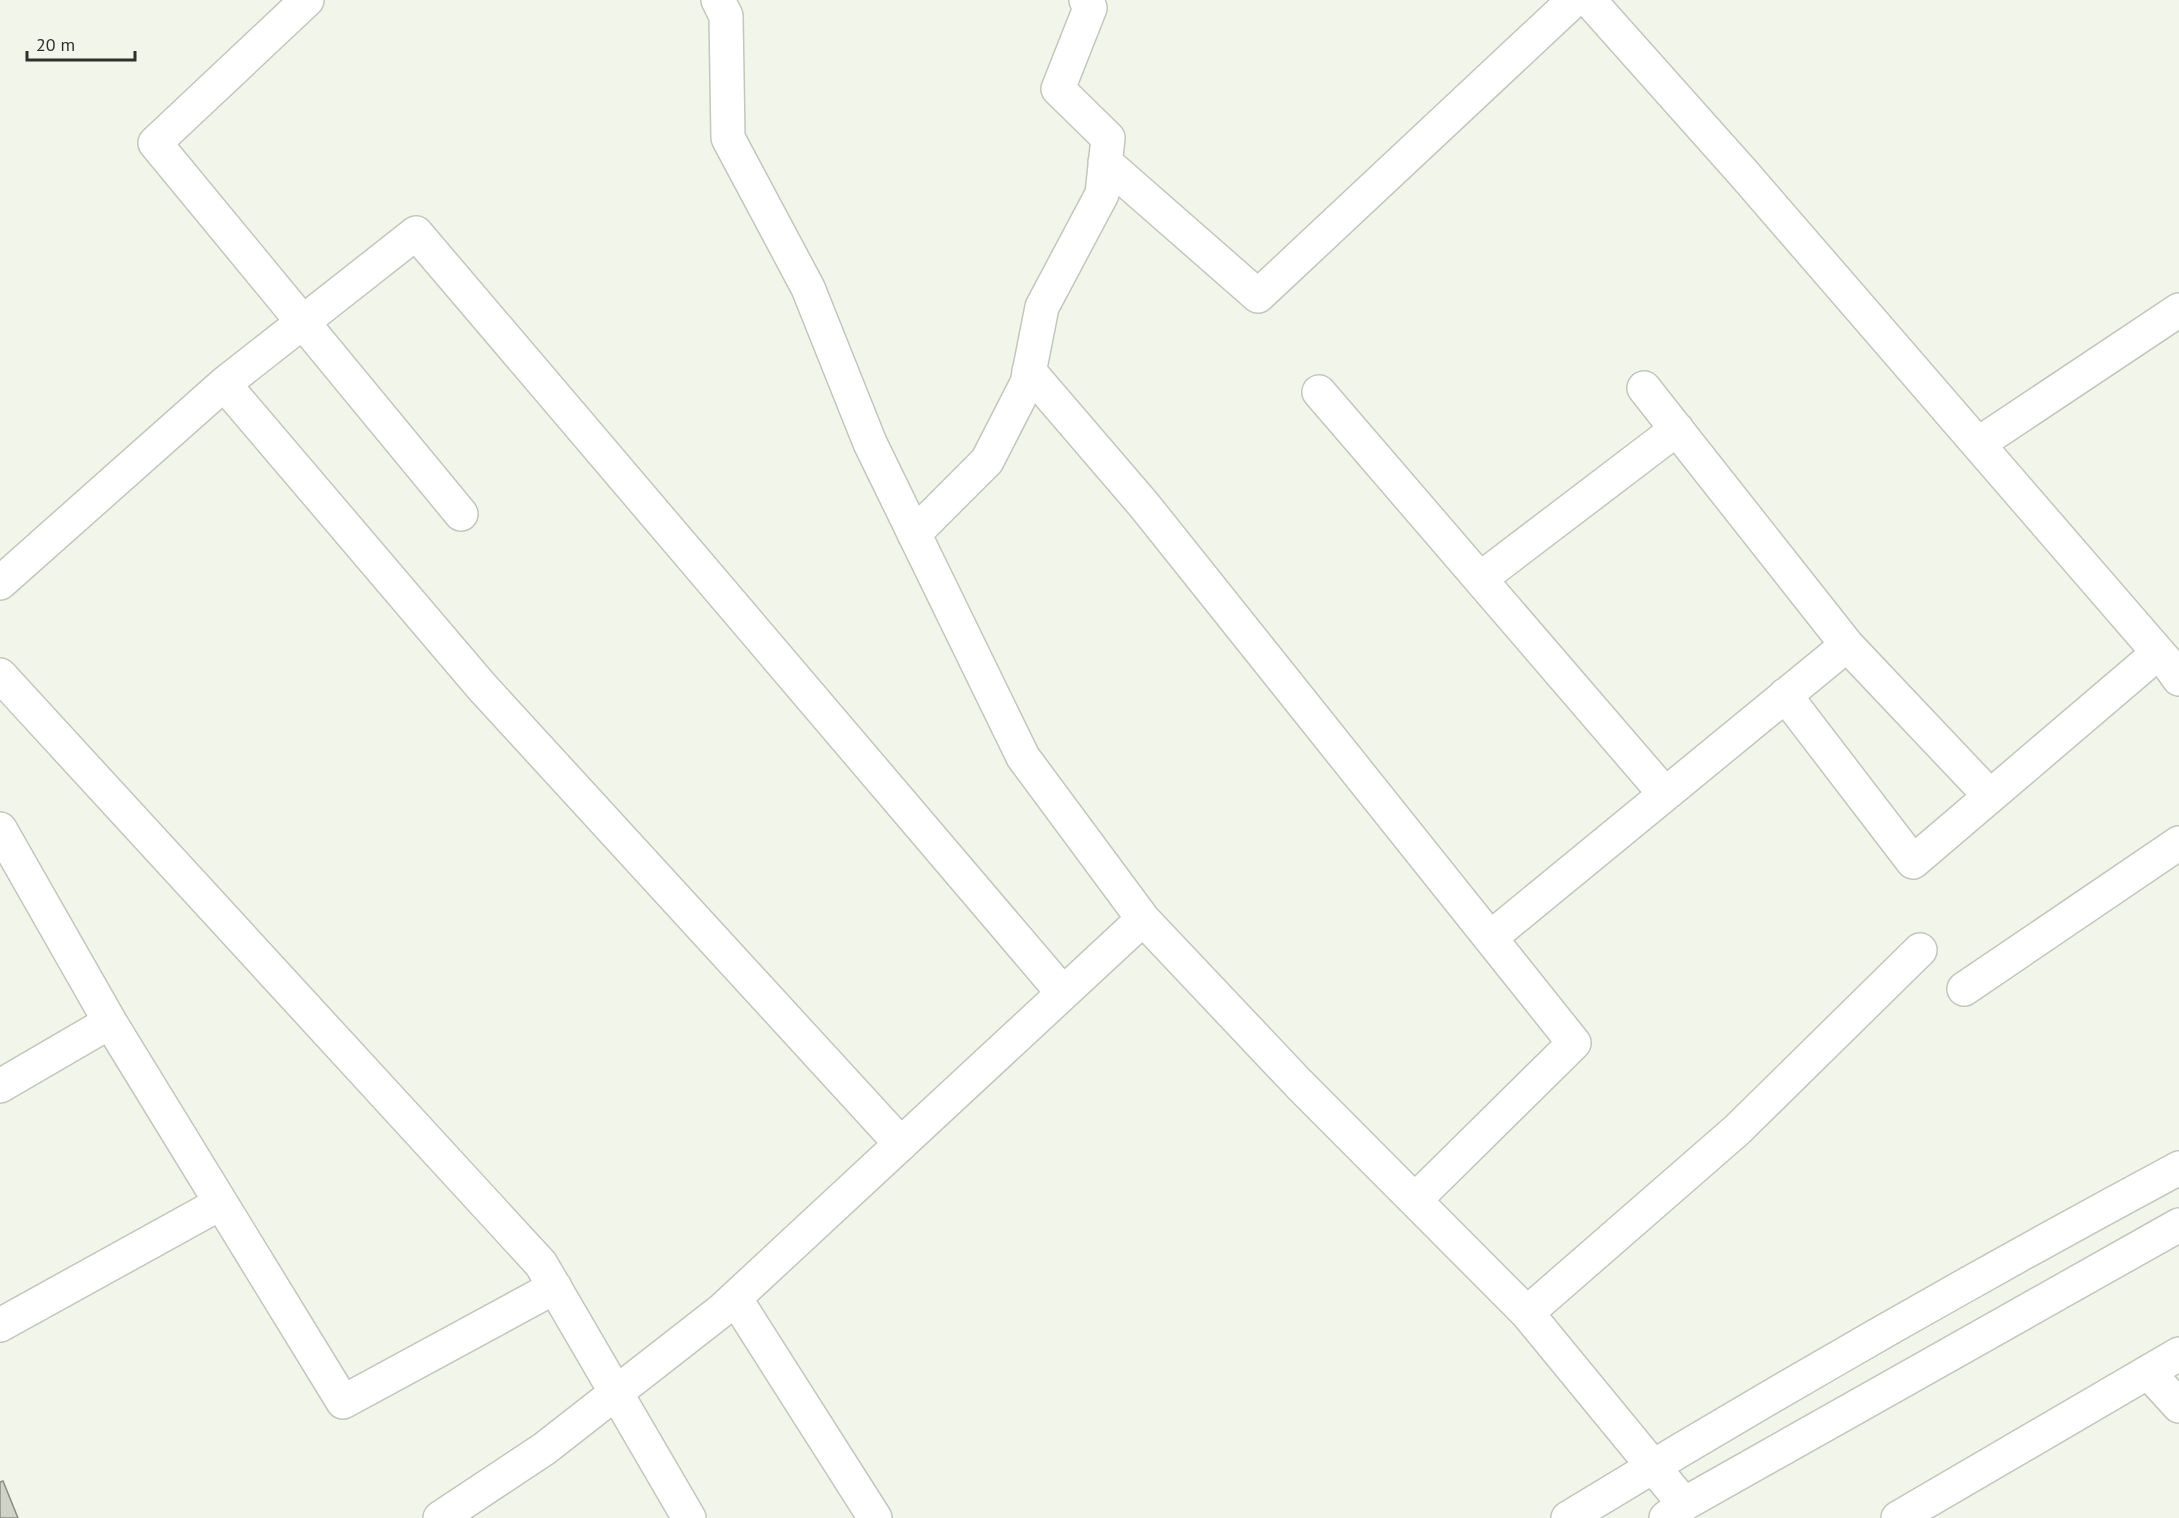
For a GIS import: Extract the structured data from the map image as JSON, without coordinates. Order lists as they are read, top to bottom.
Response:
{
  "scale_bar": "20 m"
}
